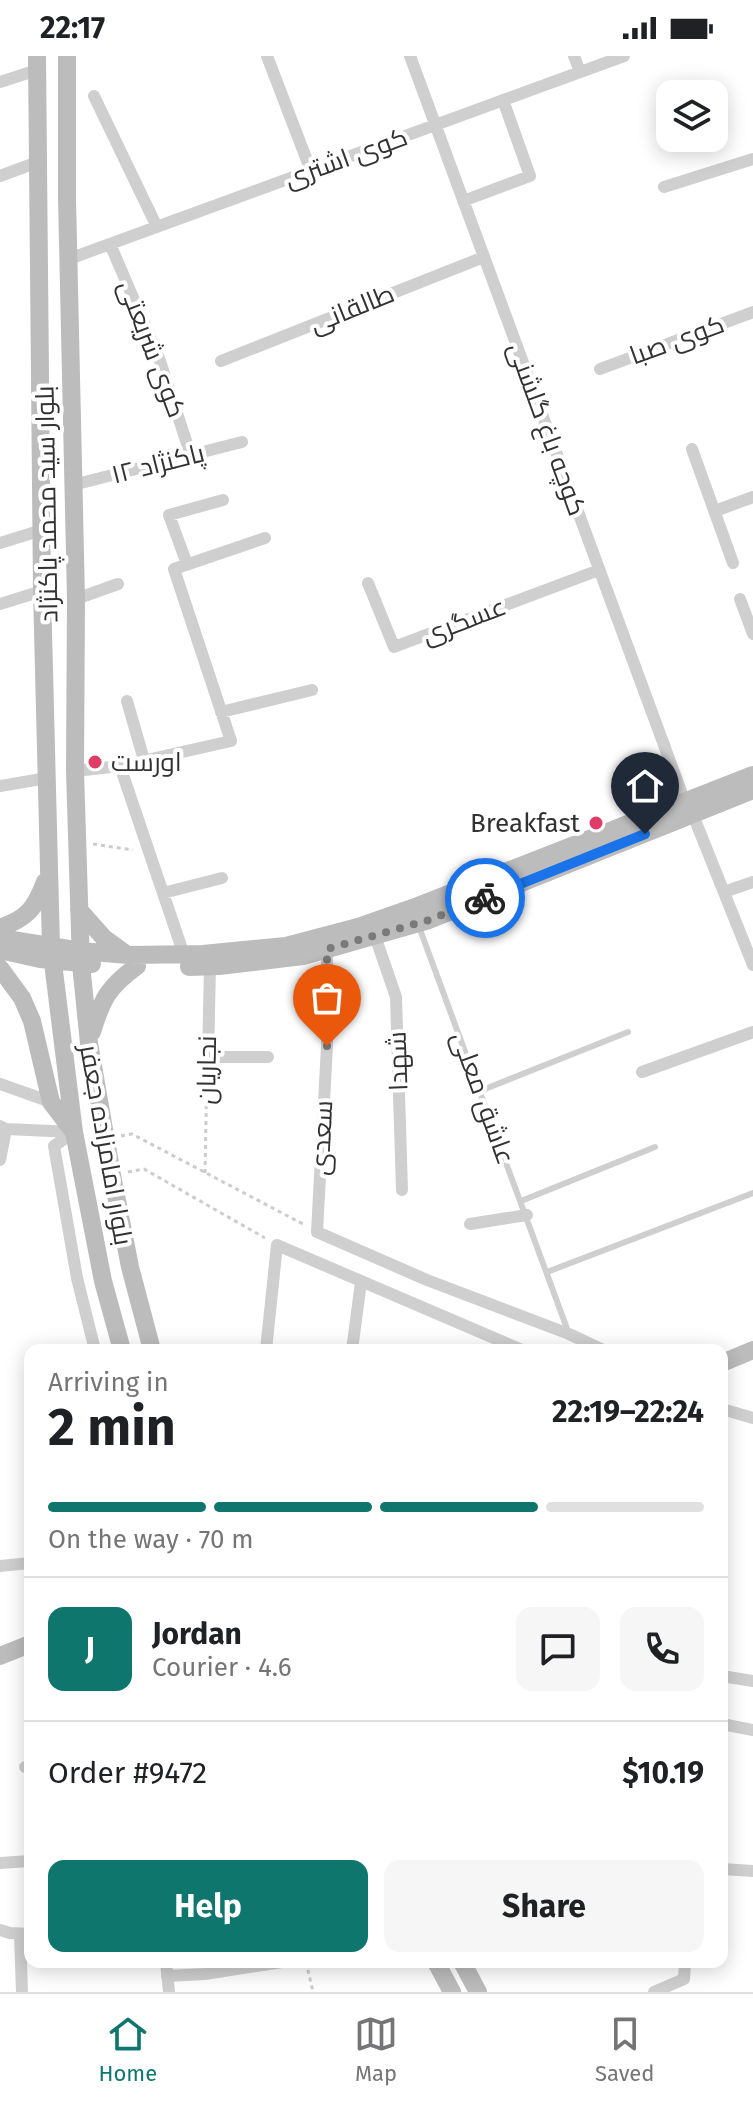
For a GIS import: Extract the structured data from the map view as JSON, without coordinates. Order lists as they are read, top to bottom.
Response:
{
  "streets": {
    "main road": ["بلوار سید محمد پاکنژاد", "بلوار امامزاده جعفر"],
    "street": [
      "کوی اشتری",
      "طالقانی",
      "کوی صبا",
      "کوی شریعتی",
      "کوچه باغ گلشنی",
      "پاکنژاد ۱۲",
      "عسگری",
      "شهدا",
      "نجاریان",
      "سعدی"
    ],
    "lane": ["عاشق معلی"]
  },
  "crossings": [
    ["کوی اشتری", "کوی شریعتی"],
    ["کوی اشتری", "کوچه باغ گلشنی"],
    ["کوی اشتری", "بلوار سید محمد پاکنژاد"],
    ["طالقانی", "کوچه باغ گلشنی"],
    ["کوی شریعتی", "پاکنژاد ۱۲"],
    ["کوچه باغ گلشنی", "عسگری"],
    ["پاکنژاد ۱۲", "بلوار سید محمد پاکنژاد"],
    ["بلوار سید محمد پاکنژاد", "بلوار امامزاده جعفر"]
  ],
  "places": ["اورست", "Breakfast"],
  "page": {
    "status": "22:17",
    "heading": ["2 min", "Arriving in", "22:19–22:24"],
    "panel": [
      "Jordan",
      "Courier · 4.6",
      "Order #9472",
      "$10.19"
    ],
    "bar": "On the way · 70 m",
    "round": "J",
    "buttons": ["Help", "Share"],
    "tabs": ["Home", "Map", "Saved"]
  }
}
